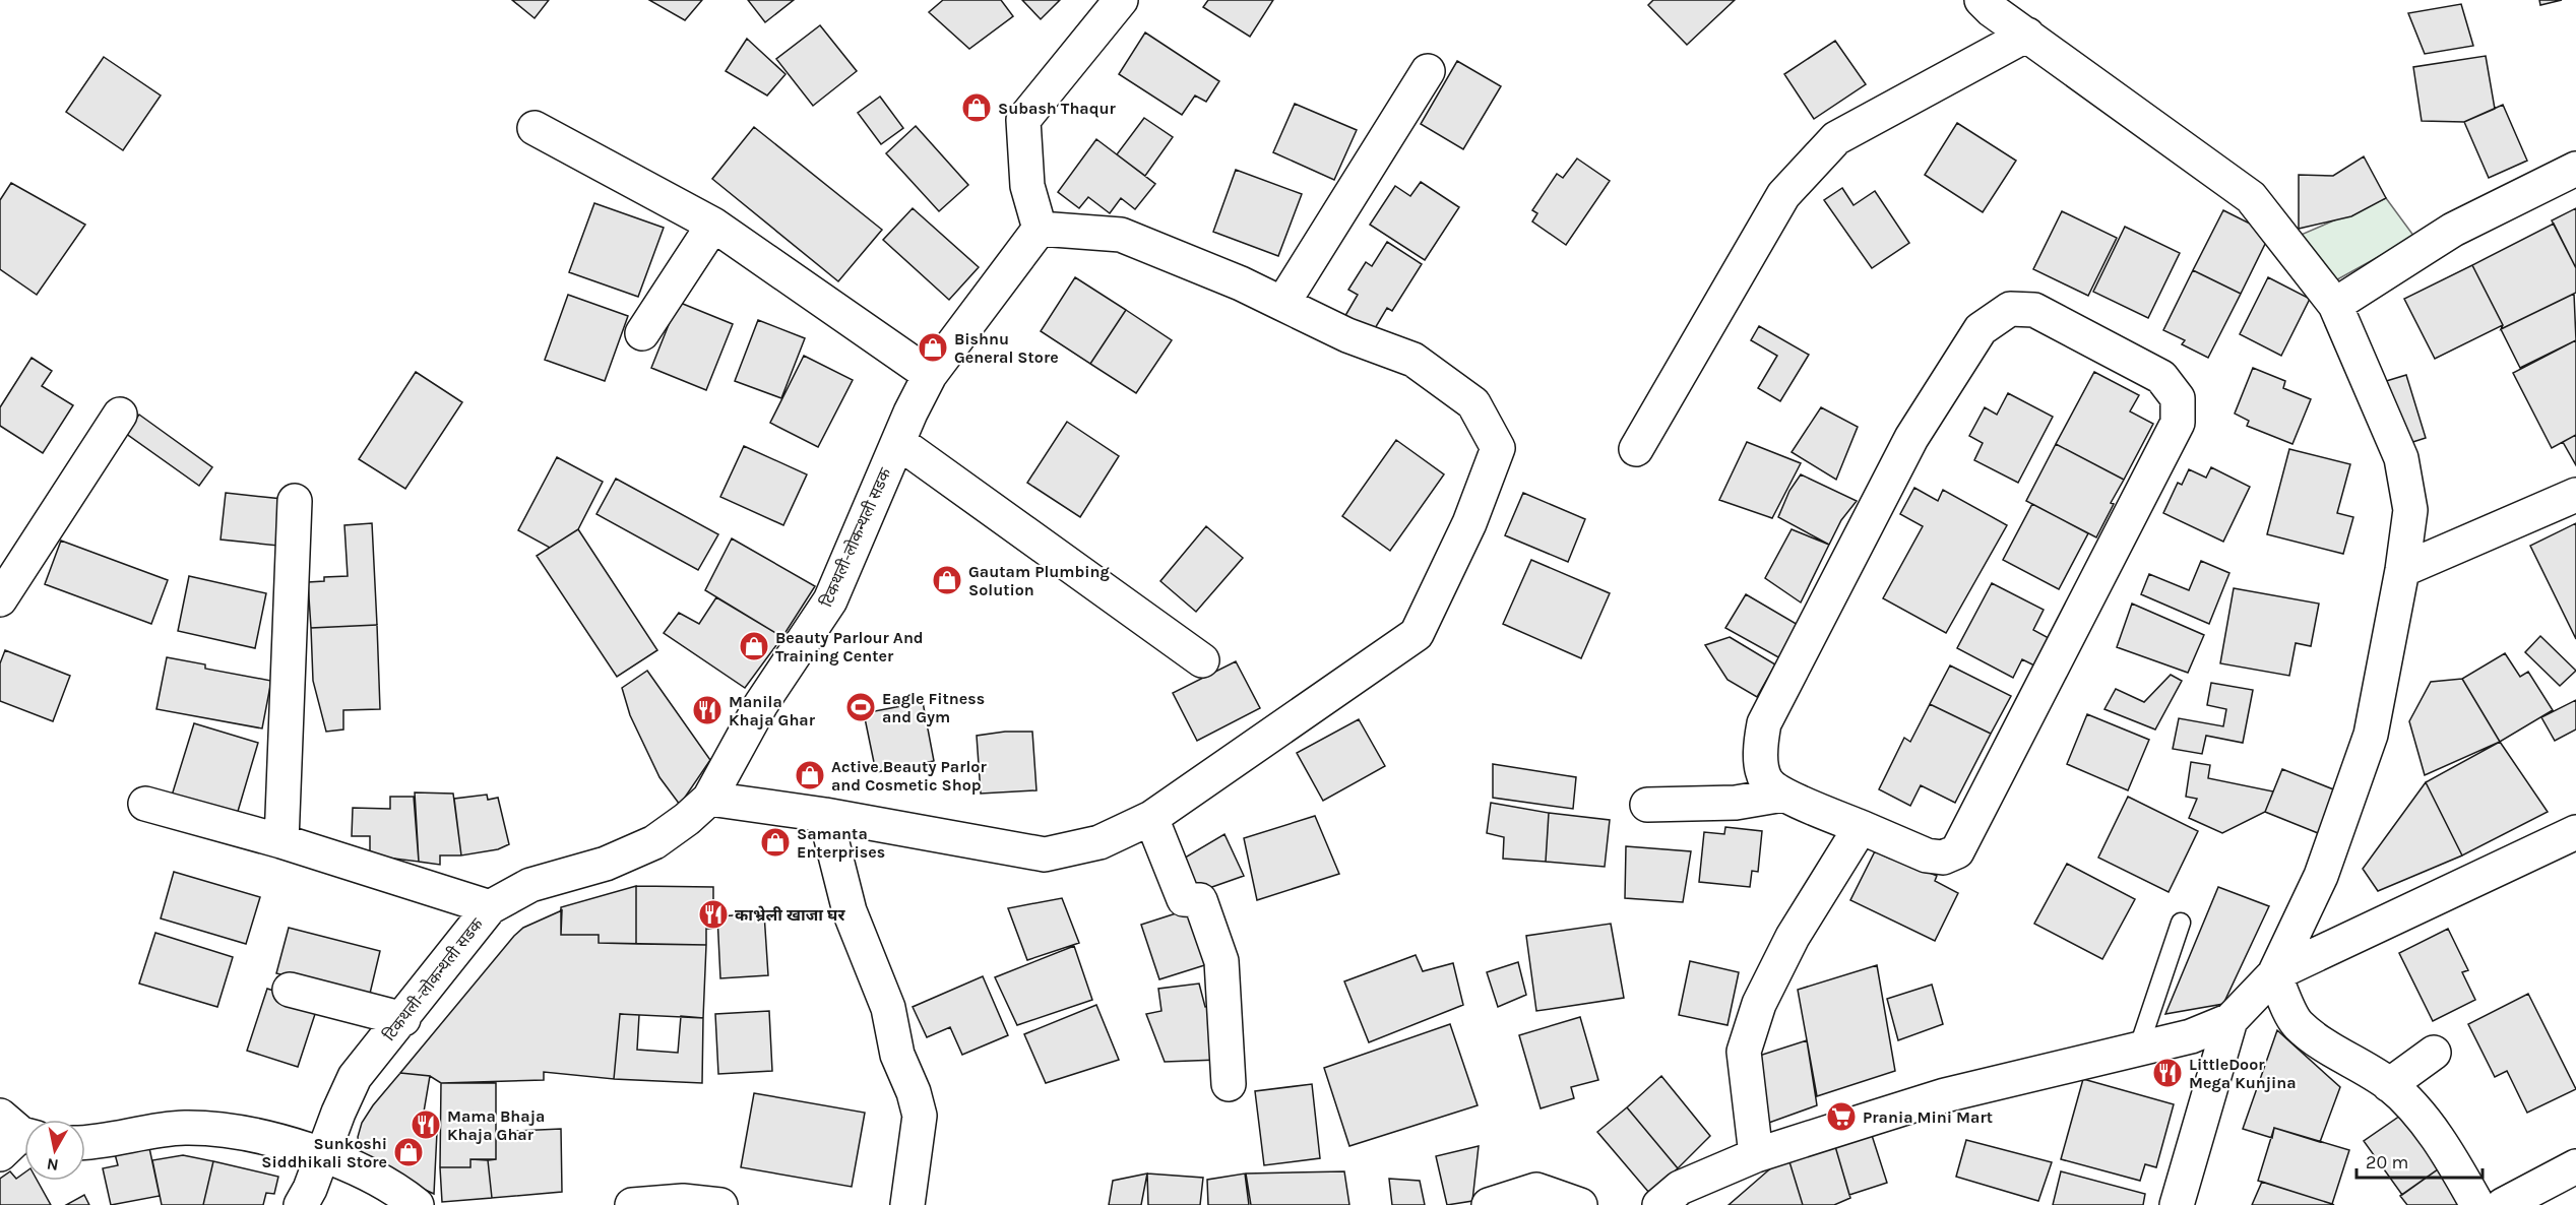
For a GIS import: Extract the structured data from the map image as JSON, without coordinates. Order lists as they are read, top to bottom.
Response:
{
  "streets": {
    "street": ["टिकथली-लोकन्थली सडक"]
  },
  "places": {
    "shop": [
      "Subash Thaqur",
      "Bishnu General Store",
      "Gautam Plumbing Solution",
      "Beauty Parlour And Training Center",
      "Active Beauty Parlor and Cosmetic Shop",
      "Samanta Enterprises",
      "Sunkoshi Siddhikali Store"
    ],
    "sports": ["Eagle Fitness and Gym"],
    "restaurant": [
      "Manila Khaja Ghar",
      "काभ्रेली खाजा घर",
      "LittleDoor Mega Kunjina",
      "Mama Bhaja Khaja Ghar"
    ],
    "supermarket": ["Prania Mini Mart"]
  },
  "scale_bar": "20 m",
  "north": "bottom"
}
